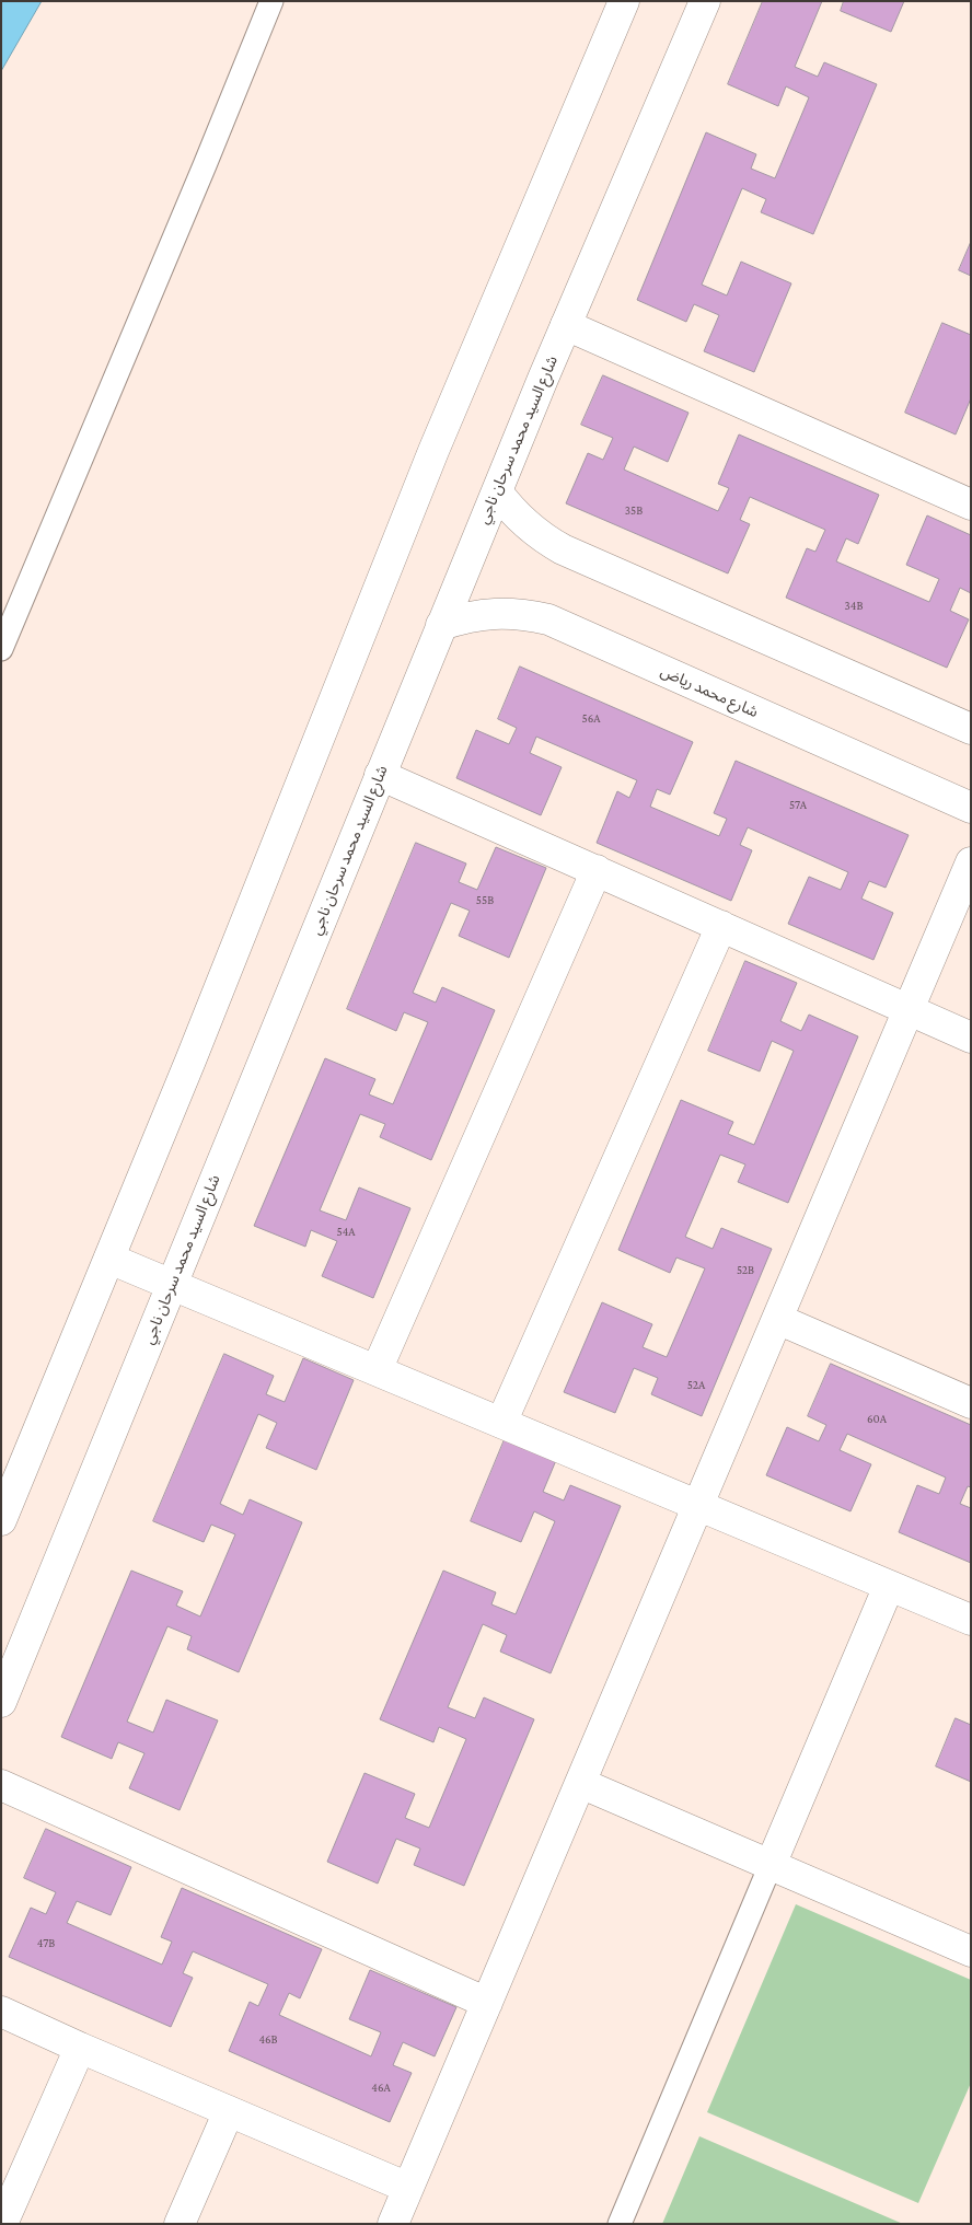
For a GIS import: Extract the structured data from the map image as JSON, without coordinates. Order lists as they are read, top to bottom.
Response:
{
  "streets": {
    "street": ["شارع السيد محمد سرحان ناجي", "شارع محمد رياض"]
  },
  "crossings": [
    ["شارع السيد محمد سرحان ناجي", "شارع محمد رياض"]
  ],
  "house_numbers": [
    "35B",
    "34B",
    "56A",
    "57A",
    "55B",
    "54A",
    "52B",
    "52A",
    "60A",
    "47B",
    "46B",
    "46A"
  ]
}
